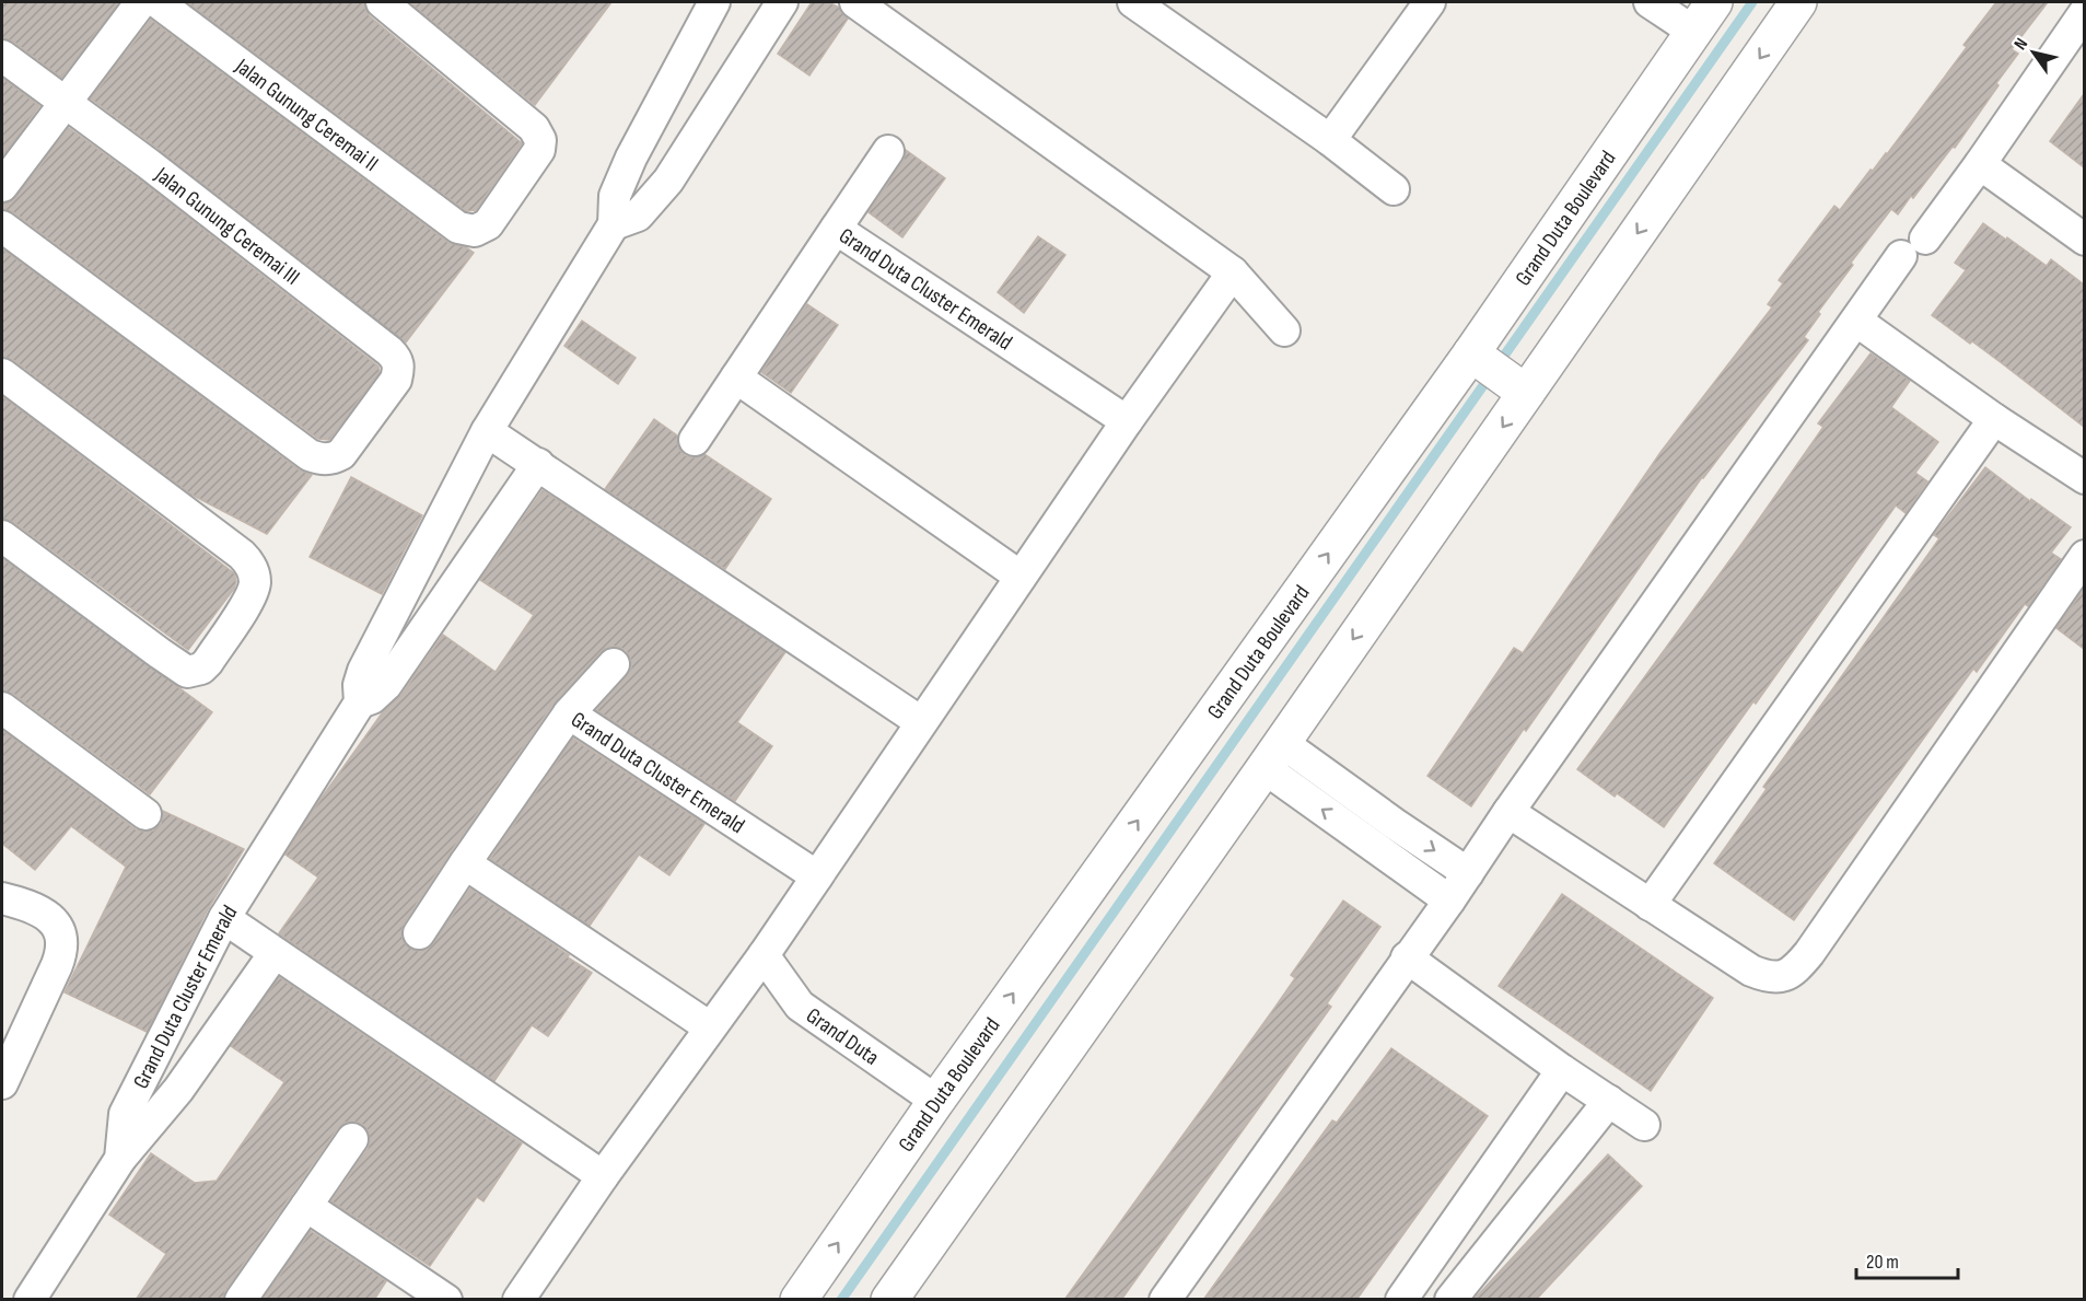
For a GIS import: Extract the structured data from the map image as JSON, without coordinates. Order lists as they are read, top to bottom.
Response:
{
  "streets": {
    "street": [
      "Jalan Gunung Ceremai II",
      "Grand Duta Boulevard",
      "Jalan Gunung Ceremai III",
      "Grand Duta Cluster Emerald",
      "Grand Duta"
    ]
  },
  "crossings": [
    ["Grand Duta Boulevard", "Grand Duta"]
  ],
  "scale_bar": "20 m",
  "north": "top left"
}
